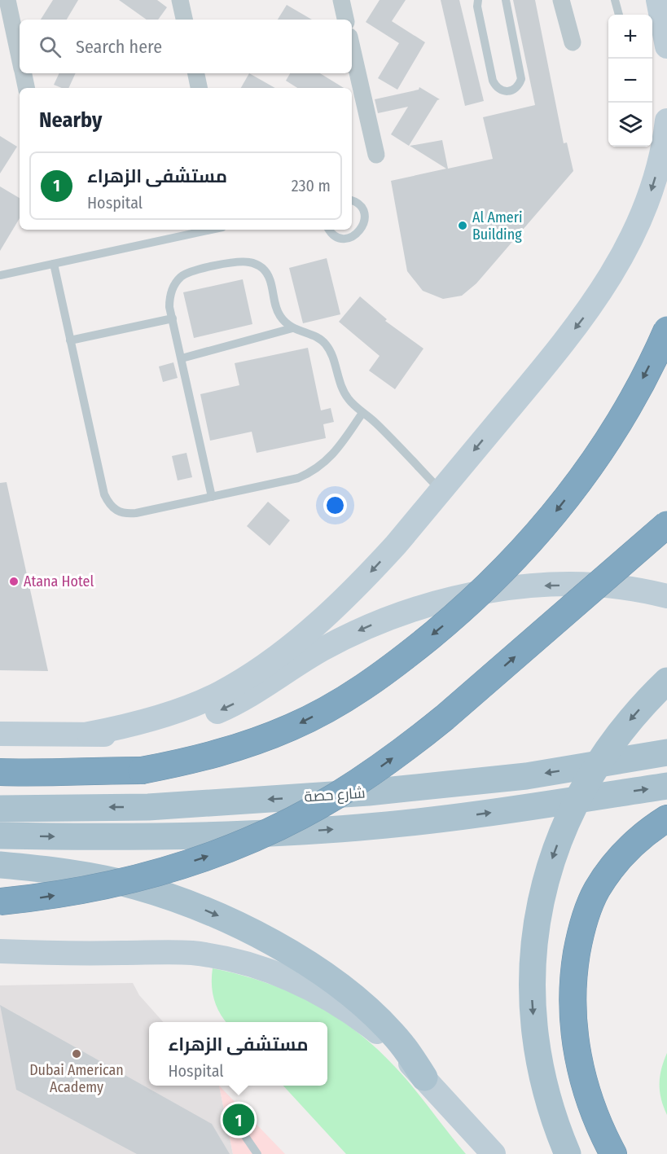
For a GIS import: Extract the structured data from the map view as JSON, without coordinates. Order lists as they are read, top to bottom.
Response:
{
  "streets": {
    "main road": ["شارع حصة"]
  },
  "places": ["Al Ameri Building", "Atana Hotel", "Dubai American Academy"],
  "page": {
    "map_buttons": ["+", "−"],
    "search": "Search here",
    "heading": "Nearby",
    "list": [
      {
        "mark": "1",
        "name": "مستشفى الزهراء",
        "note": "Hospital",
        "value": "230 m"
      }
    ],
    "popup": ["مستشفى الزهراء", "Hospital"],
    "pins": "1"
  }
}
